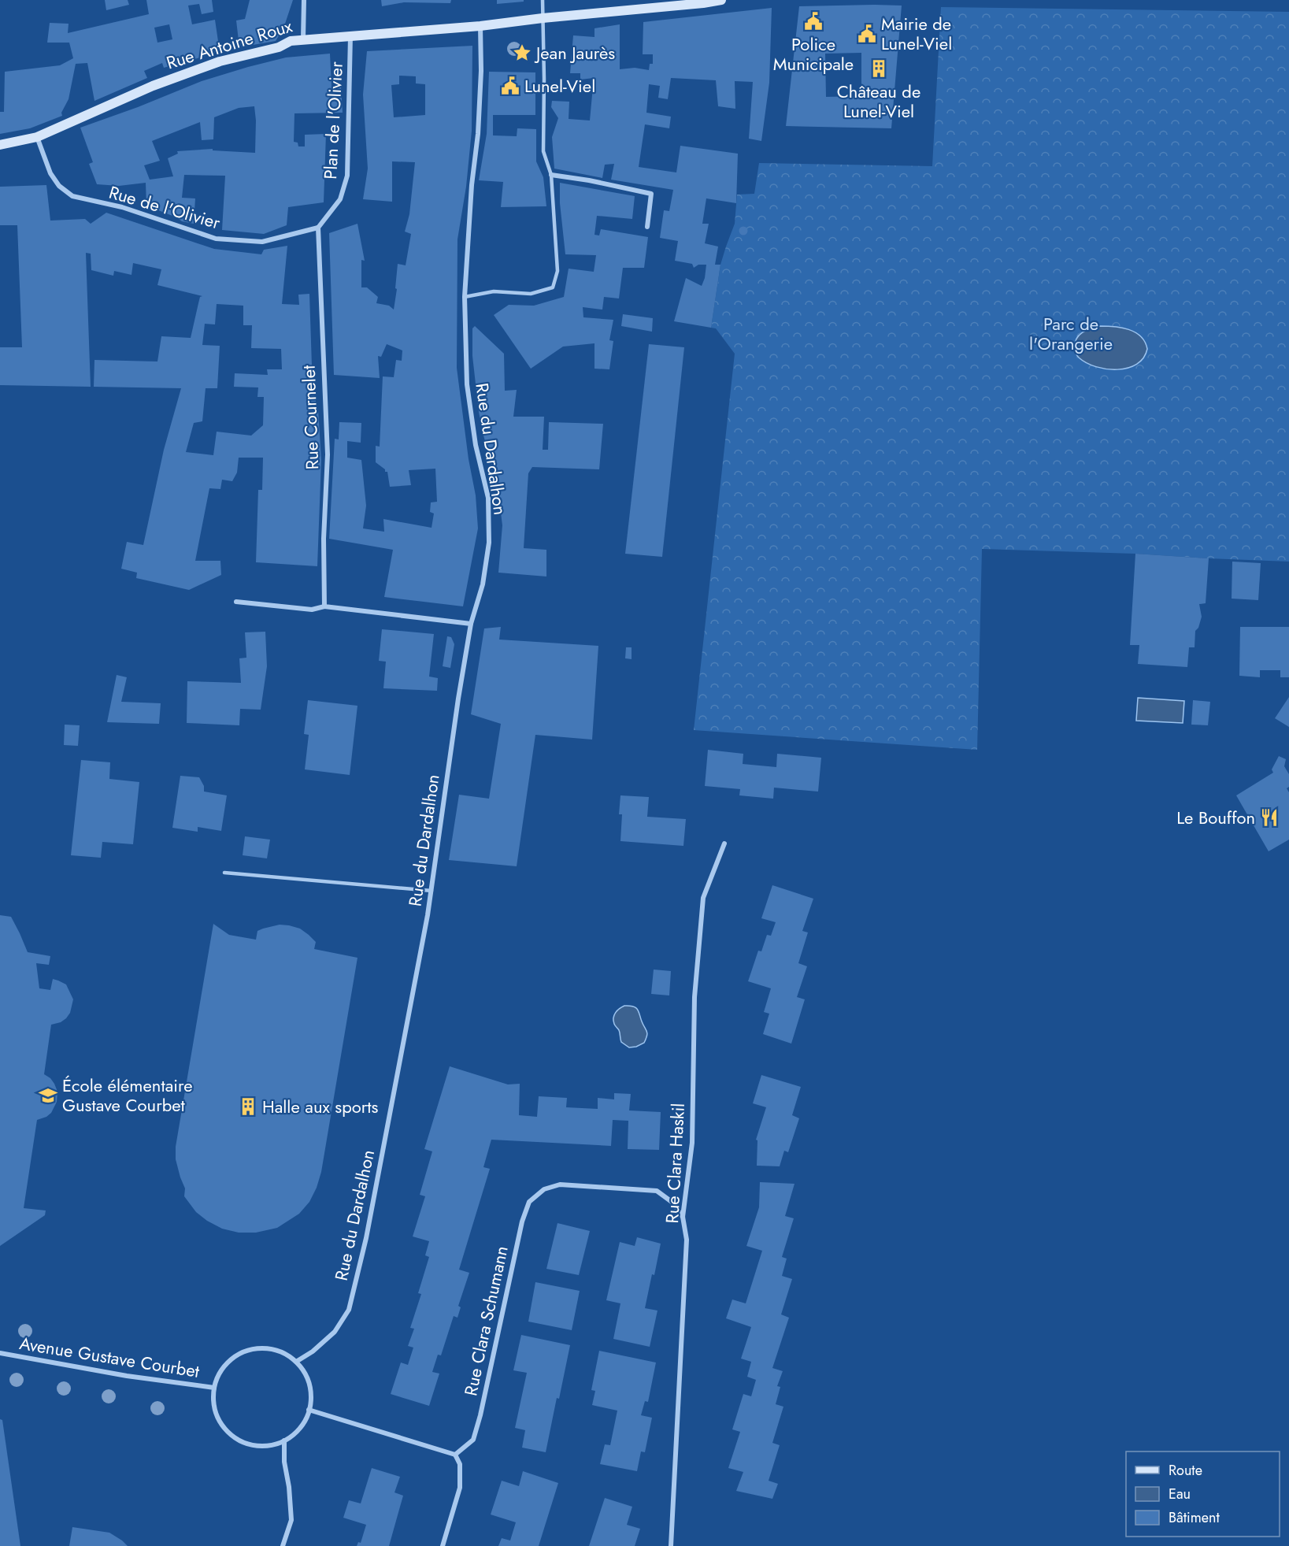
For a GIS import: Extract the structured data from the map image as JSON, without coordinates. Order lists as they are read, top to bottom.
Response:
{
  "streets": {
    "street": [
      "Rue Antoine Roux",
      "Plan de l'Olivier",
      "Rue de l'Olivier",
      "Rue Cournelet",
      "Rue du Dardalhon",
      "Rue Clara Haskil",
      "Rue Clara Schumann",
      "Avenue Gustave Courbet"
    ]
  },
  "crossings": [
    ["Rue Antoine Roux", "Plan de l'Olivier"],
    ["Rue Antoine Roux", "Rue de l'Olivier"],
    ["Rue Antoine Roux", "Rue du Dardalhon"],
    ["Plan de l'Olivier", "Rue de l'Olivier"],
    ["Plan de l'Olivier", "Rue Cournelet"],
    ["Rue de l'Olivier", "Rue Cournelet"],
    ["Rue du Dardalhon", "Avenue Gustave Courbet"],
    ["Rue Clara Haskil", "Rue Clara Schumann"]
  ],
  "parks": ["Parc de l'Orangerie"],
  "places": {
    "public building": ["Police Municipale", "Mairie de Lunel-Viel", "Lunel-Viel"],
    "place": ["Jean Jaurès"],
    "building": ["Château de Lunel-Viel", "Halle aux sports"],
    "restaurant": ["Le Bouffon"],
    "school or university": ["École élémentaire Gustave Courbet"]
  },
  "legend": ["Route", "Eau", "Bâtiment"]
}
